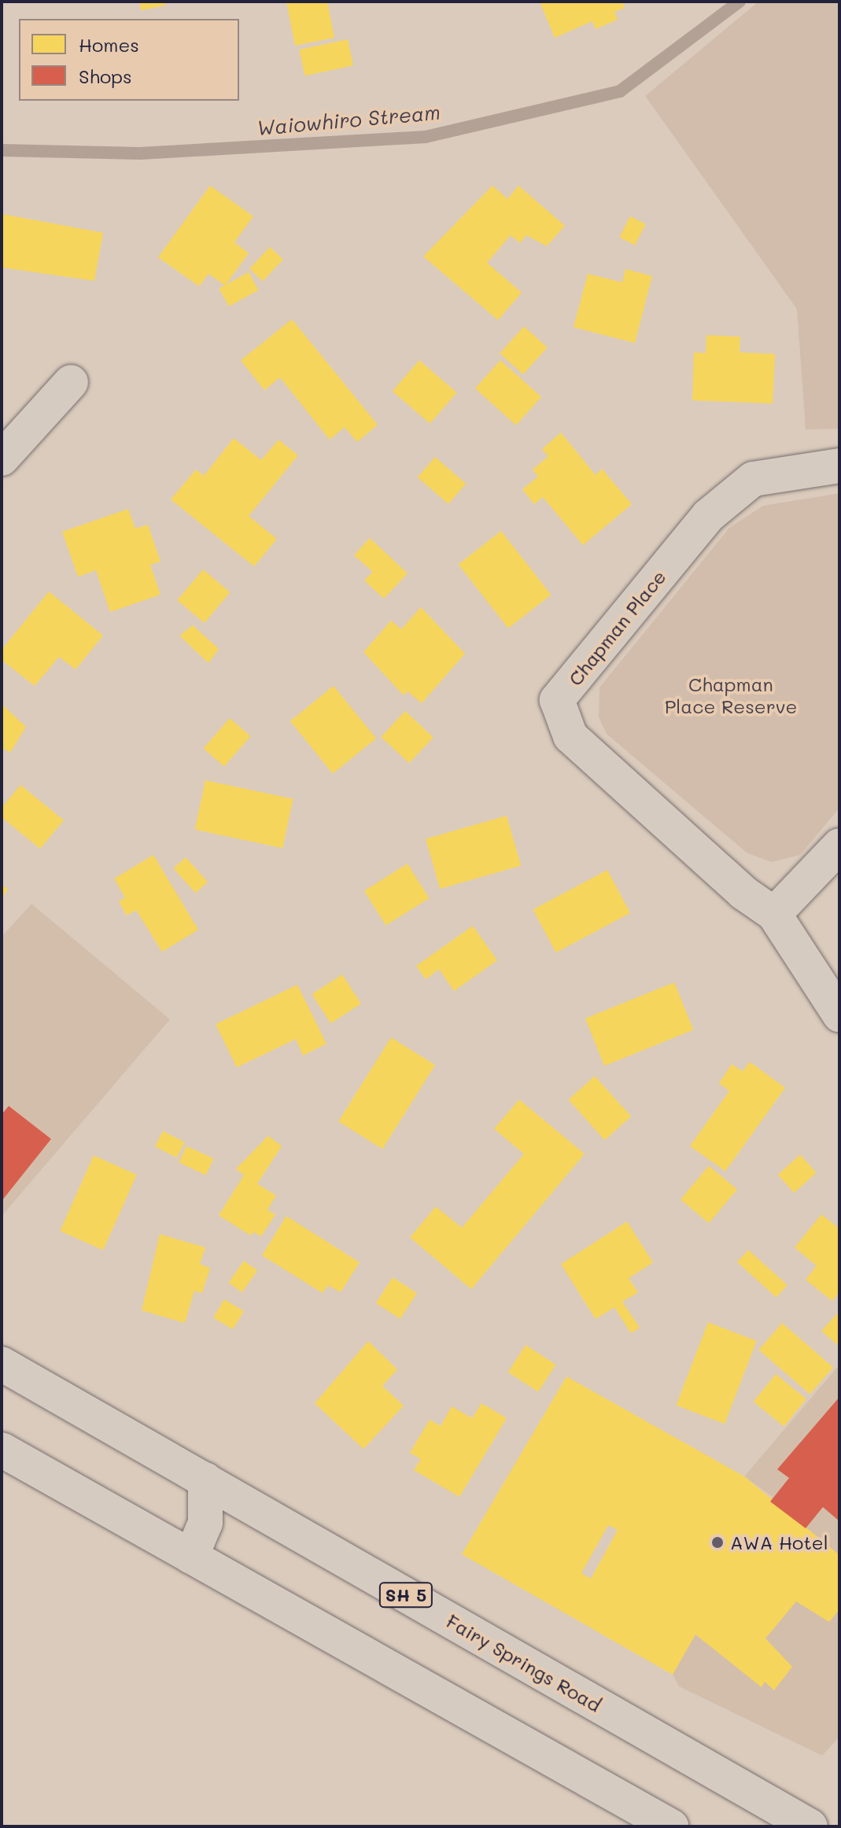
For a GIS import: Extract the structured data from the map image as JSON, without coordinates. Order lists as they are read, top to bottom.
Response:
{
  "streets": {
    "main road": ["Chapman Place", "SH 5", "Fairy Springs Road"]
  },
  "water": ["Waiowhiro Stream"],
  "parks": ["Chapman Place Reserve"],
  "places": ["AWA Hotel"],
  "legend": ["Homes", "Shops"]
}
